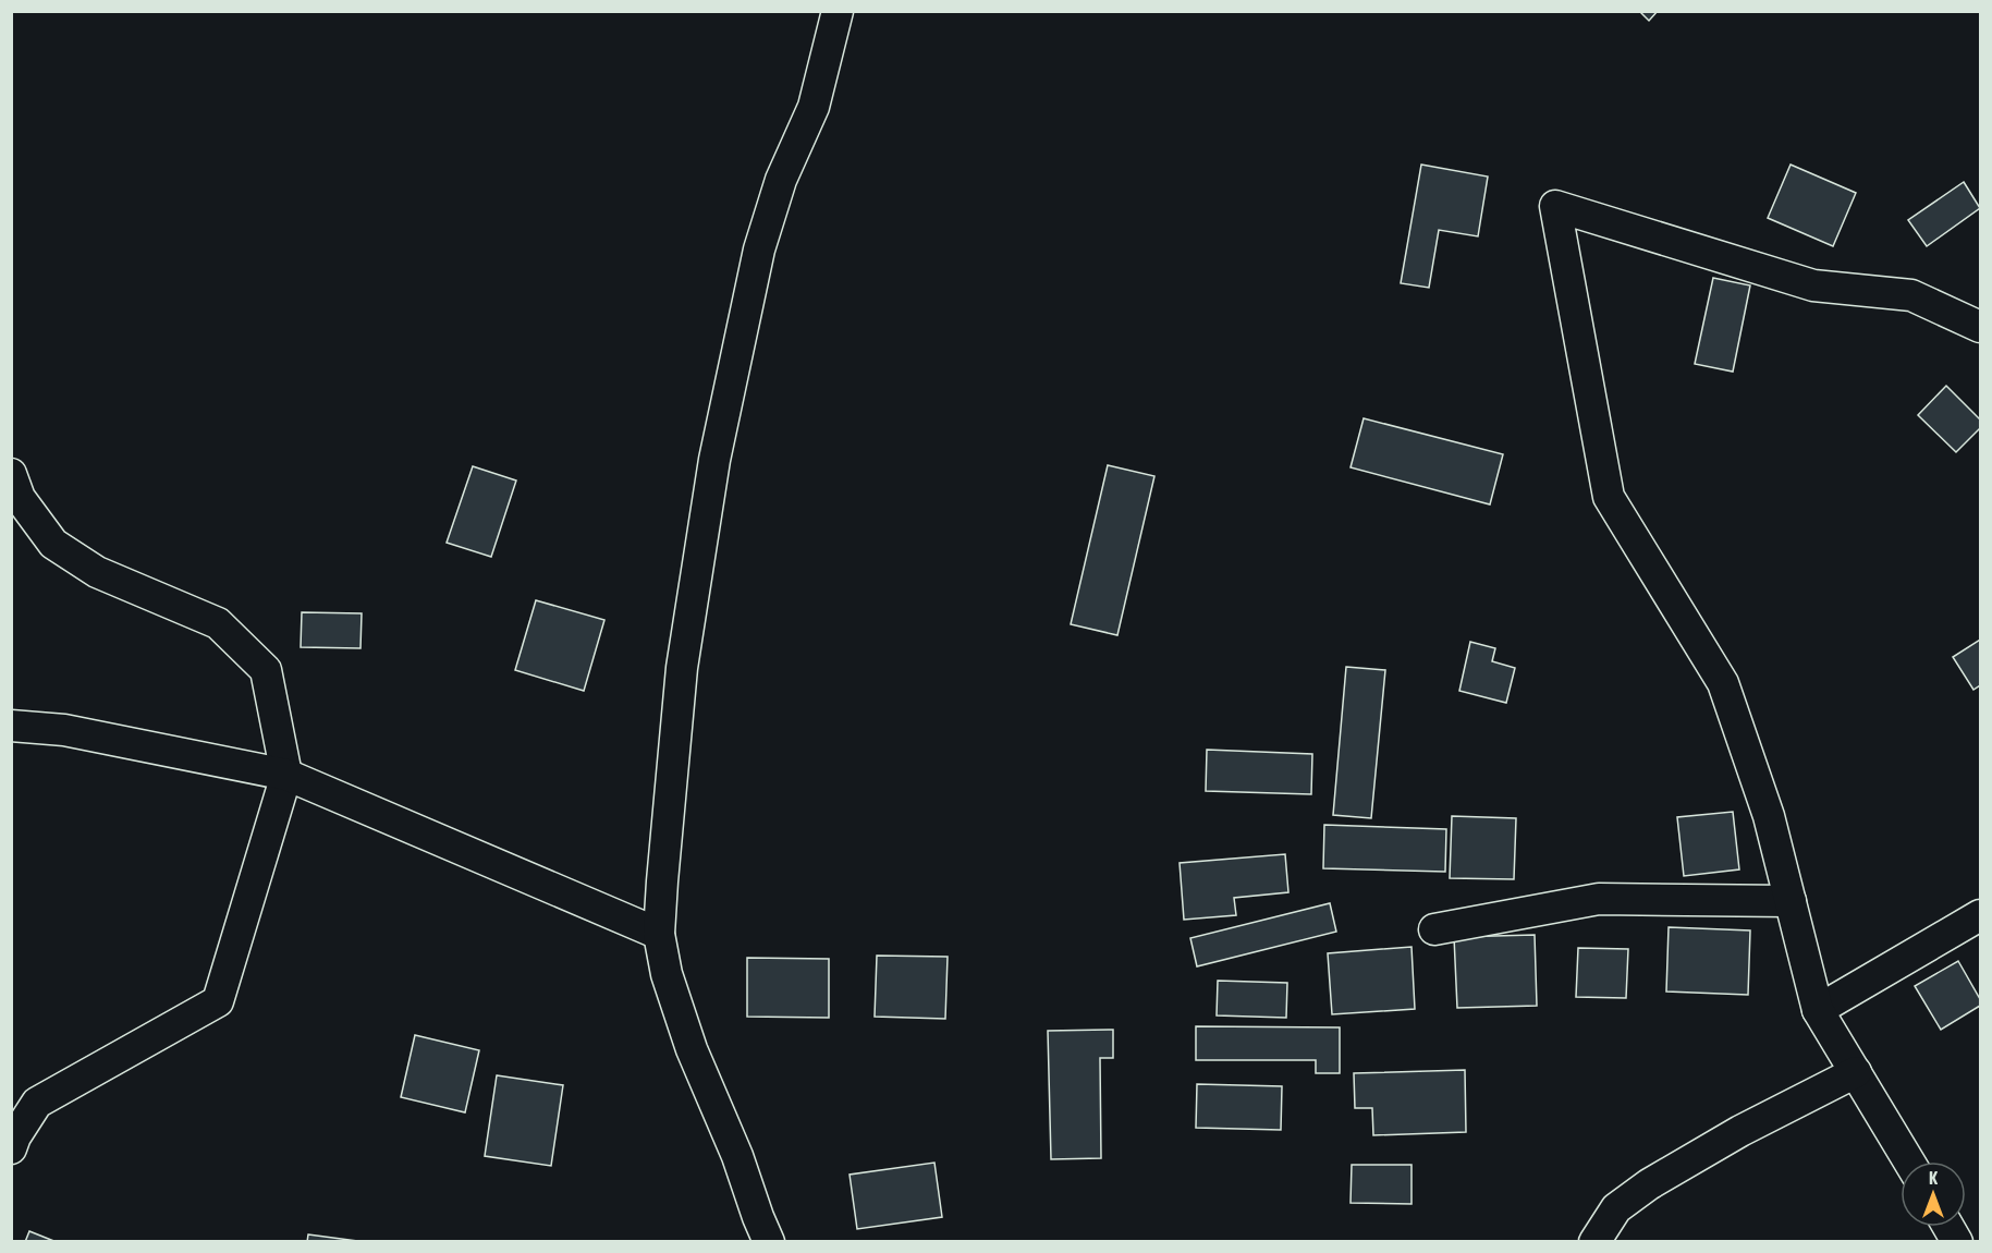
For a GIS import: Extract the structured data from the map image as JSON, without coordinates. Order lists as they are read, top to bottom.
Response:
{
  "north": "top"
}
